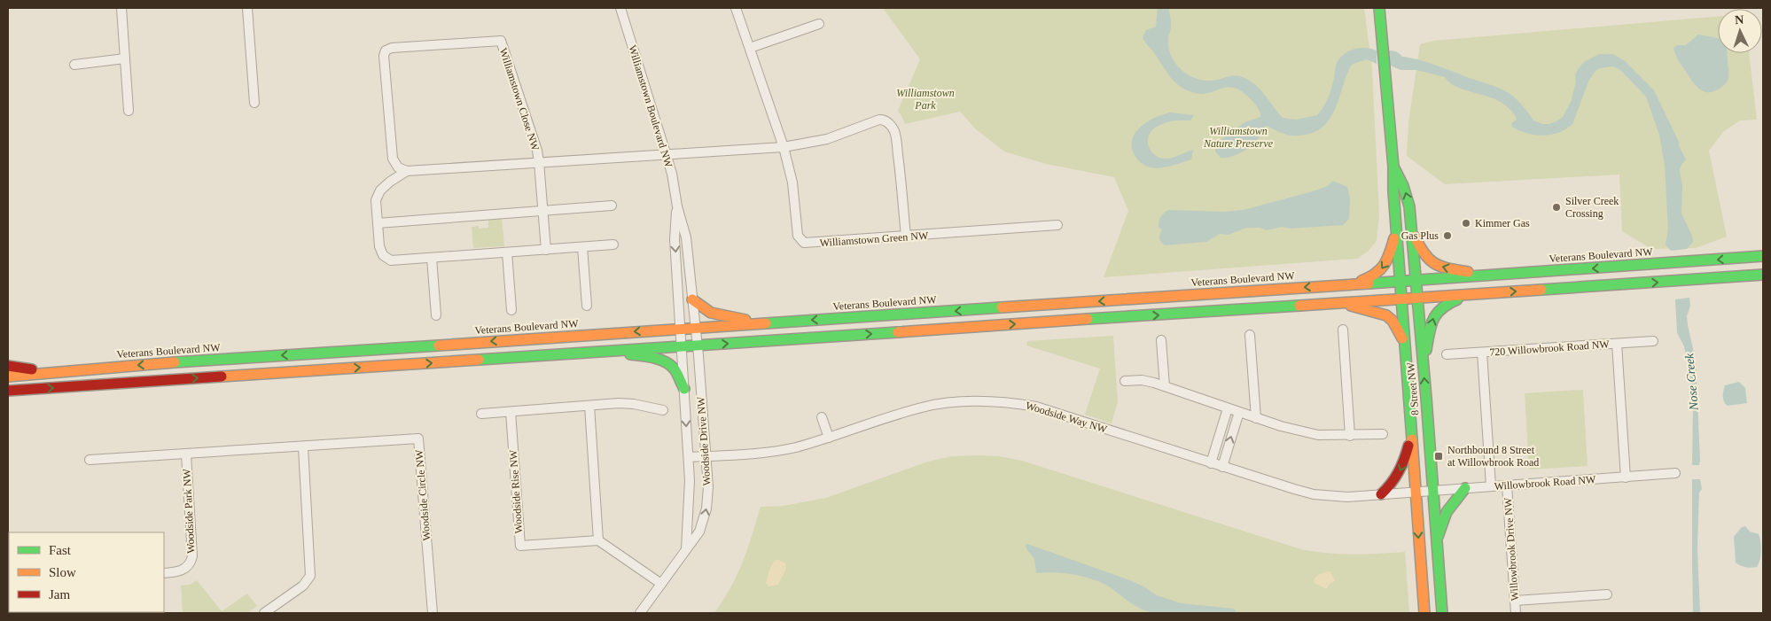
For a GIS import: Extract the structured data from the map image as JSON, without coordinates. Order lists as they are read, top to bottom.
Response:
{
  "streets": {
    "main road": ["Veterans Boulevard NW", "8 Street NW"],
    "street": [
      "Williamstown Close NW",
      "Williamstown Boulevard NW",
      "Williamstown Green NW",
      "720 Willowbrook Road NW",
      "Woodside Way NW",
      "Woodside Drive NW",
      "Willowbrook Road NW",
      "Woodside Rise NW",
      "Woodside Circle NW",
      "Woodside Park NW",
      "Willowbrook Drive NW"
    ]
  },
  "crossings": [
    ["Williamstown Close NW", "Williamstown Boulevard NW"],
    ["Williamstown Close NW", "Williamstown Green NW"],
    ["Williamstown Boulevard NW", "Veterans Boulevard NW"],
    ["Williamstown Boulevard NW", "Woodside Drive NW"],
    ["Veterans Boulevard NW", "8 Street NW"],
    ["Veterans Boulevard NW", "Woodside Drive NW"],
    ["720 Willowbrook Road NW", "Willowbrook Road NW"],
    ["8 Street NW", "Woodside Way NW"],
    ["8 Street NW", "Willowbrook Road NW"],
    ["Woodside Way NW", "Woodside Drive NW"],
    ["Woodside Way NW", "Willowbrook Road NW"],
    ["Willowbrook Road NW", "Willowbrook Drive NW"],
    ["Woodside Circle NW", "Woodside Park NW"]
  ],
  "water": ["Nose Creek"],
  "parks": ["Williamstown Park", "Williamstown Nature Preserve"],
  "places": {
    "other": ["Silver Creek Crossing", "Kimmer Gas", "Gas Plus"],
    "transit": ["Northbound 8 Street at Willowbrook Road"]
  },
  "legend": ["Fast", "Slow", "Jam"],
  "north": "top"
}
